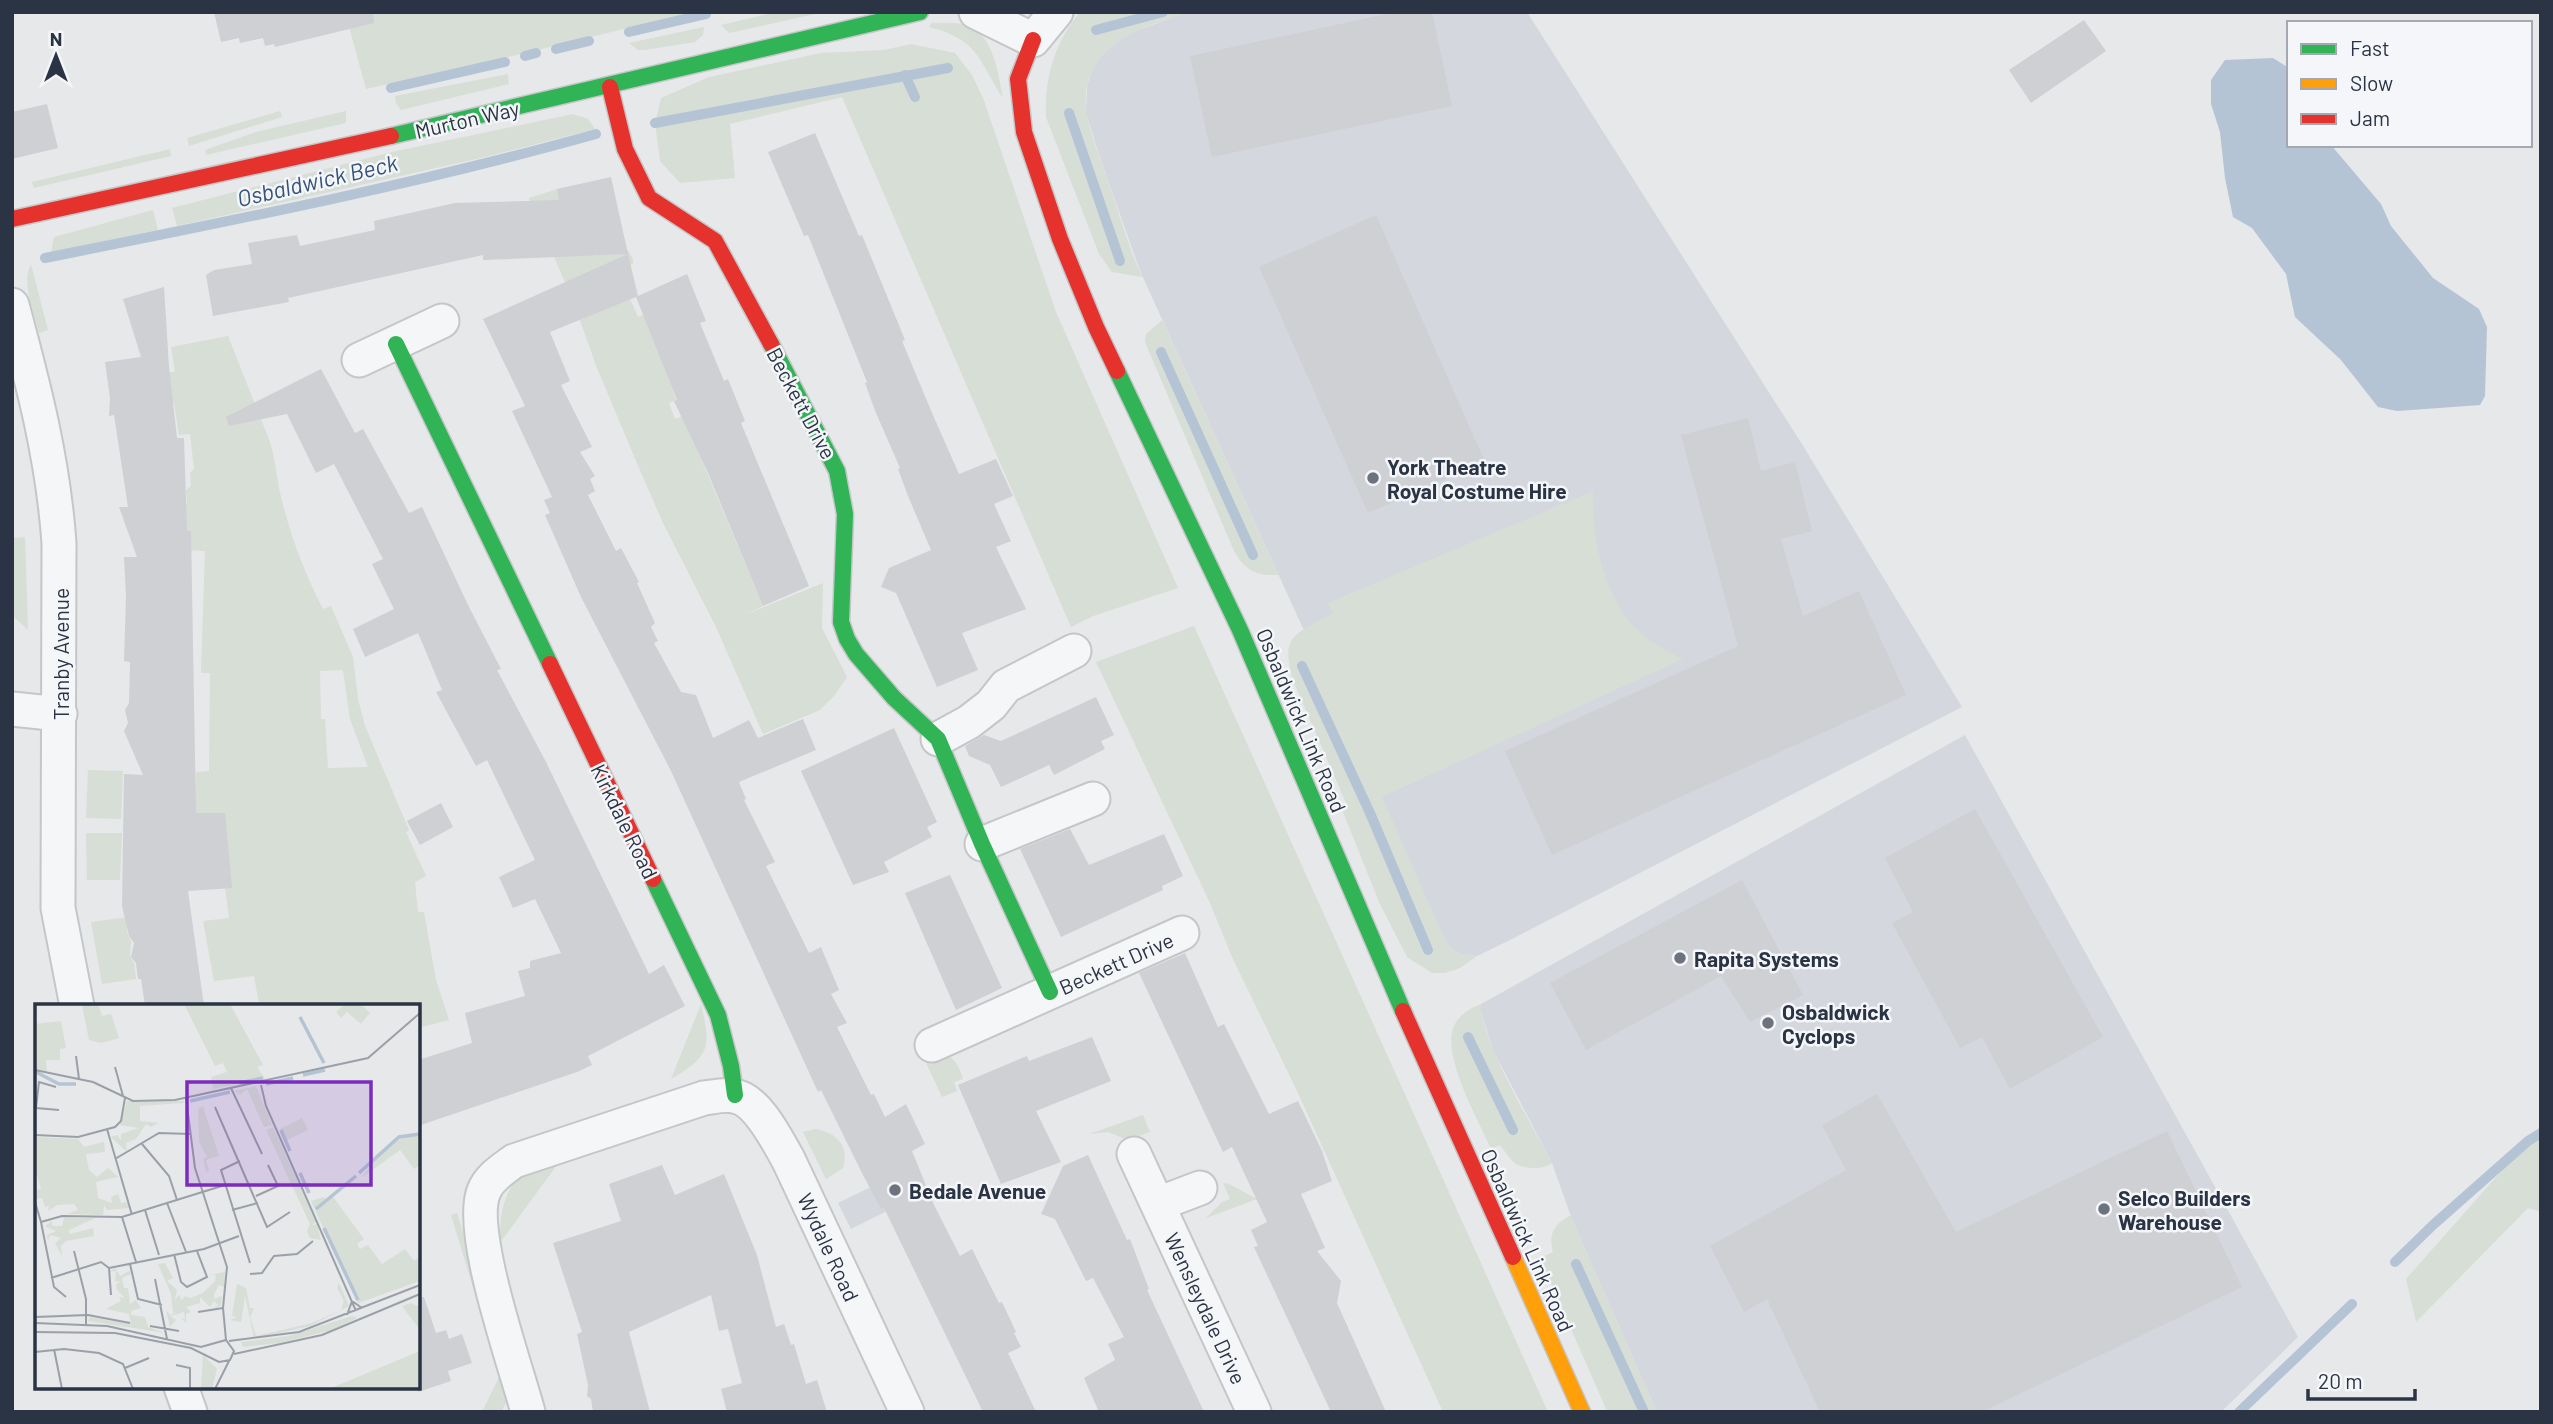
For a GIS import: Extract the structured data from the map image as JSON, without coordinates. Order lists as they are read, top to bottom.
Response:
{
  "streets": {
    "street": [
      "Murton Way",
      "Beckett Drive",
      "Tranby Avenue",
      "Osbaldwick Link Road",
      "Kirkdale Road",
      "Wydale Road",
      "Wensleydale Drive"
    ]
  },
  "crossings": [
    ["Murton Way", "Beckett Drive"],
    ["Kirkdale Road", "Wydale Road"]
  ],
  "water": ["Osbaldwick Beck"],
  "places": [
    "York Theatre Royal Costume Hire",
    "Rapita Systems",
    "Osbaldwick Cyclops",
    "Bedale Avenue",
    "Selco Builders Warehouse"
  ],
  "legend": ["Fast", "Slow", "Jam"],
  "scale_bar": "20 m",
  "north": "top"
}
